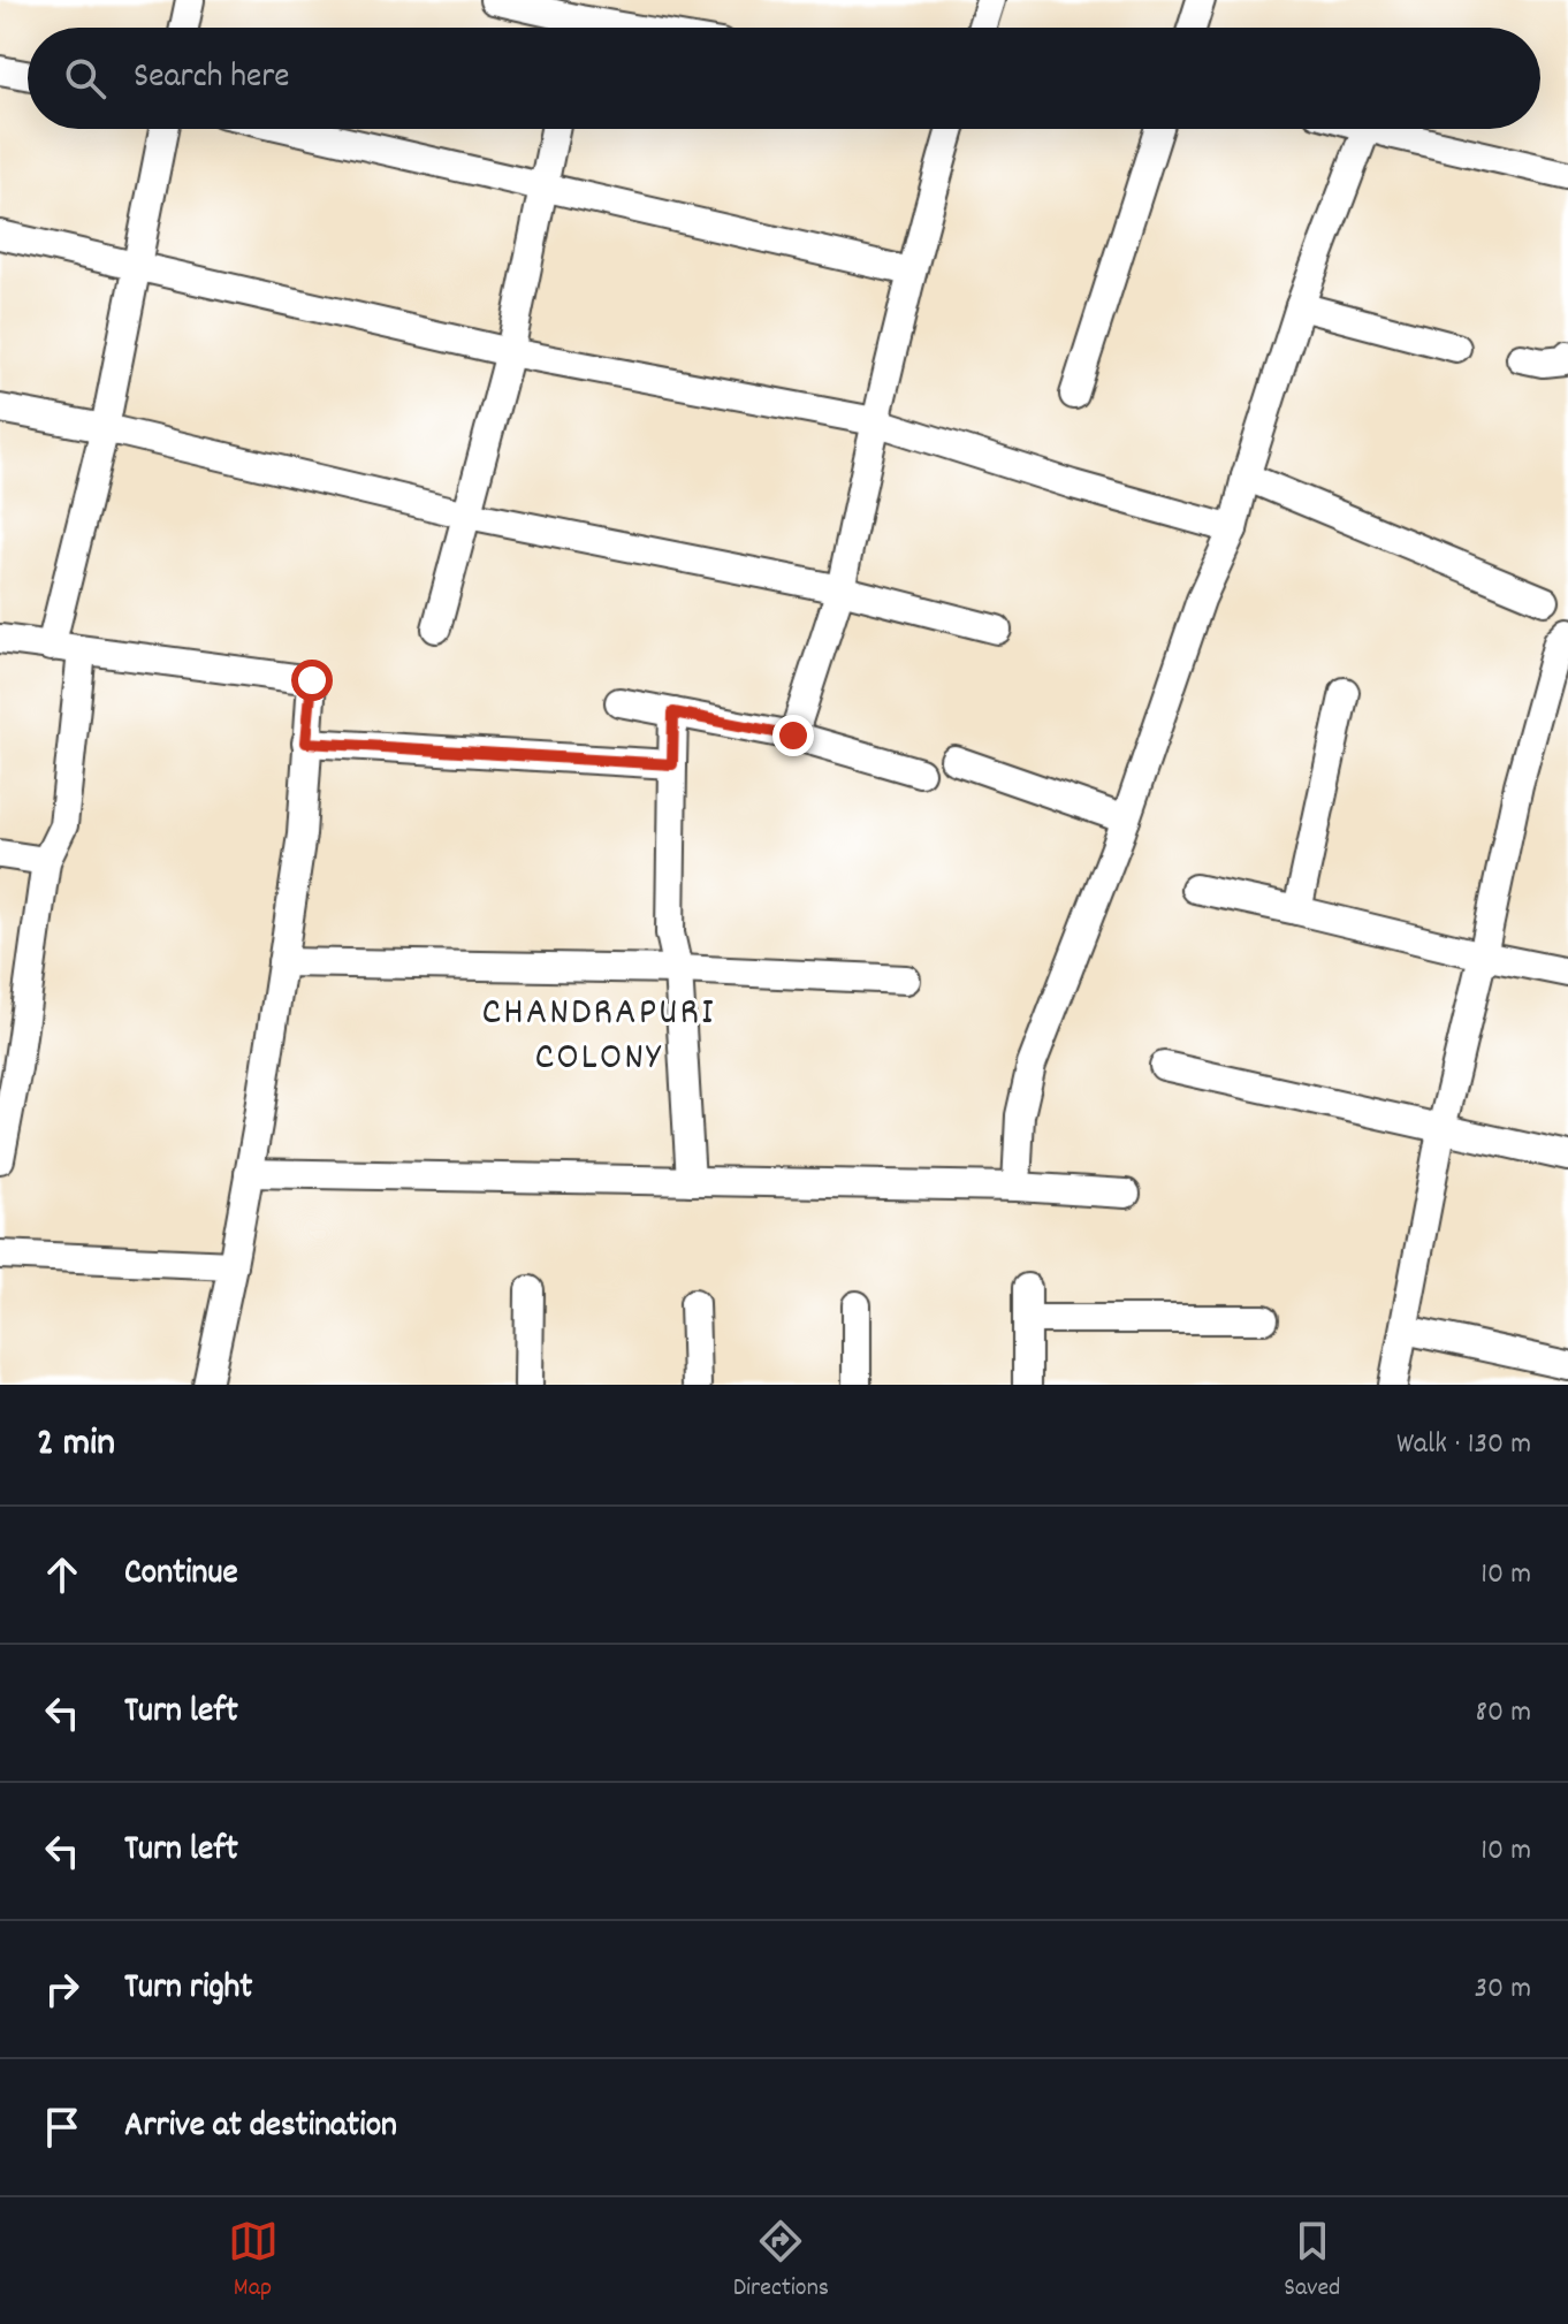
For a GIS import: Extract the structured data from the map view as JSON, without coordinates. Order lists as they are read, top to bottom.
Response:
{
  "districts": ["CHANDRAPURI COLONY"],
  "page": {
    "search": "Search here",
    "heading": ["2 min", "Walk · 130 m"],
    "list": [
      ["Continue", "10 m"],
      ["Turn left", "80 m"],
      ["Turn left", "10 m"],
      ["Turn right", "30 m"],
      "Arrive at destination"
    ],
    "nav": ["Map", "Directions", "Saved"]
  }
}
